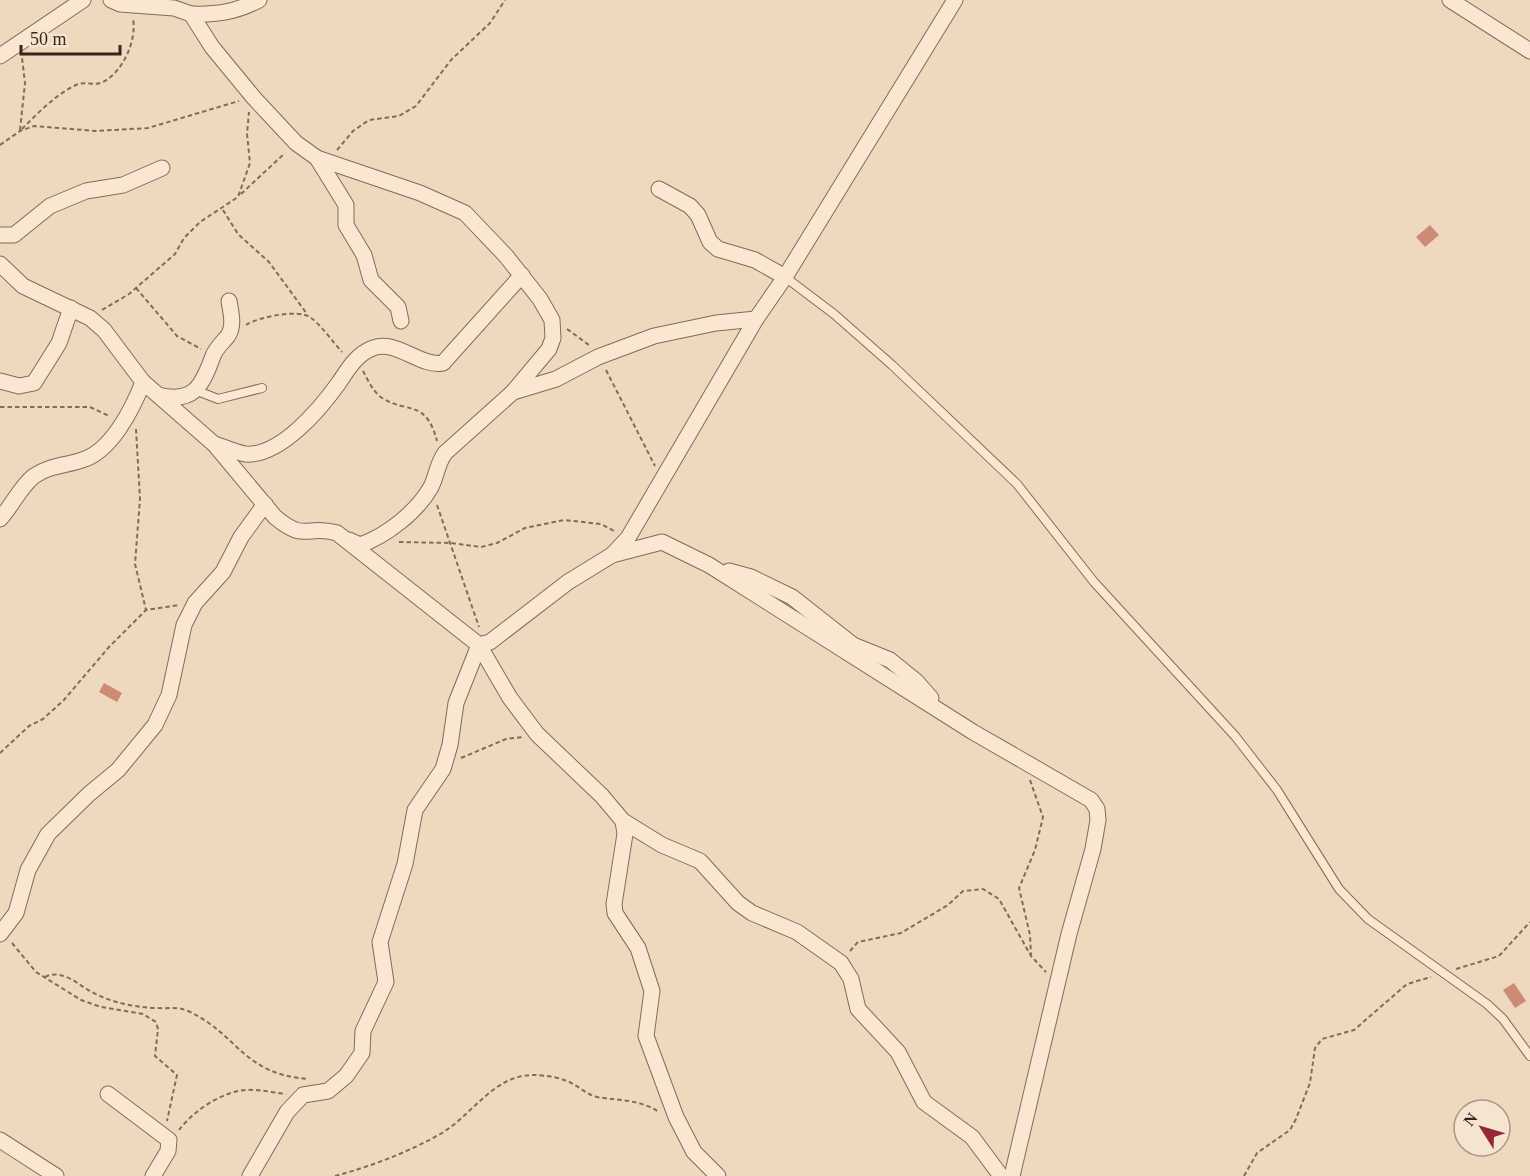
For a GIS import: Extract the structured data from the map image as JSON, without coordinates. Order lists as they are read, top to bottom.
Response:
{
  "scale_bar": "50 m",
  "north": "top left"
}
